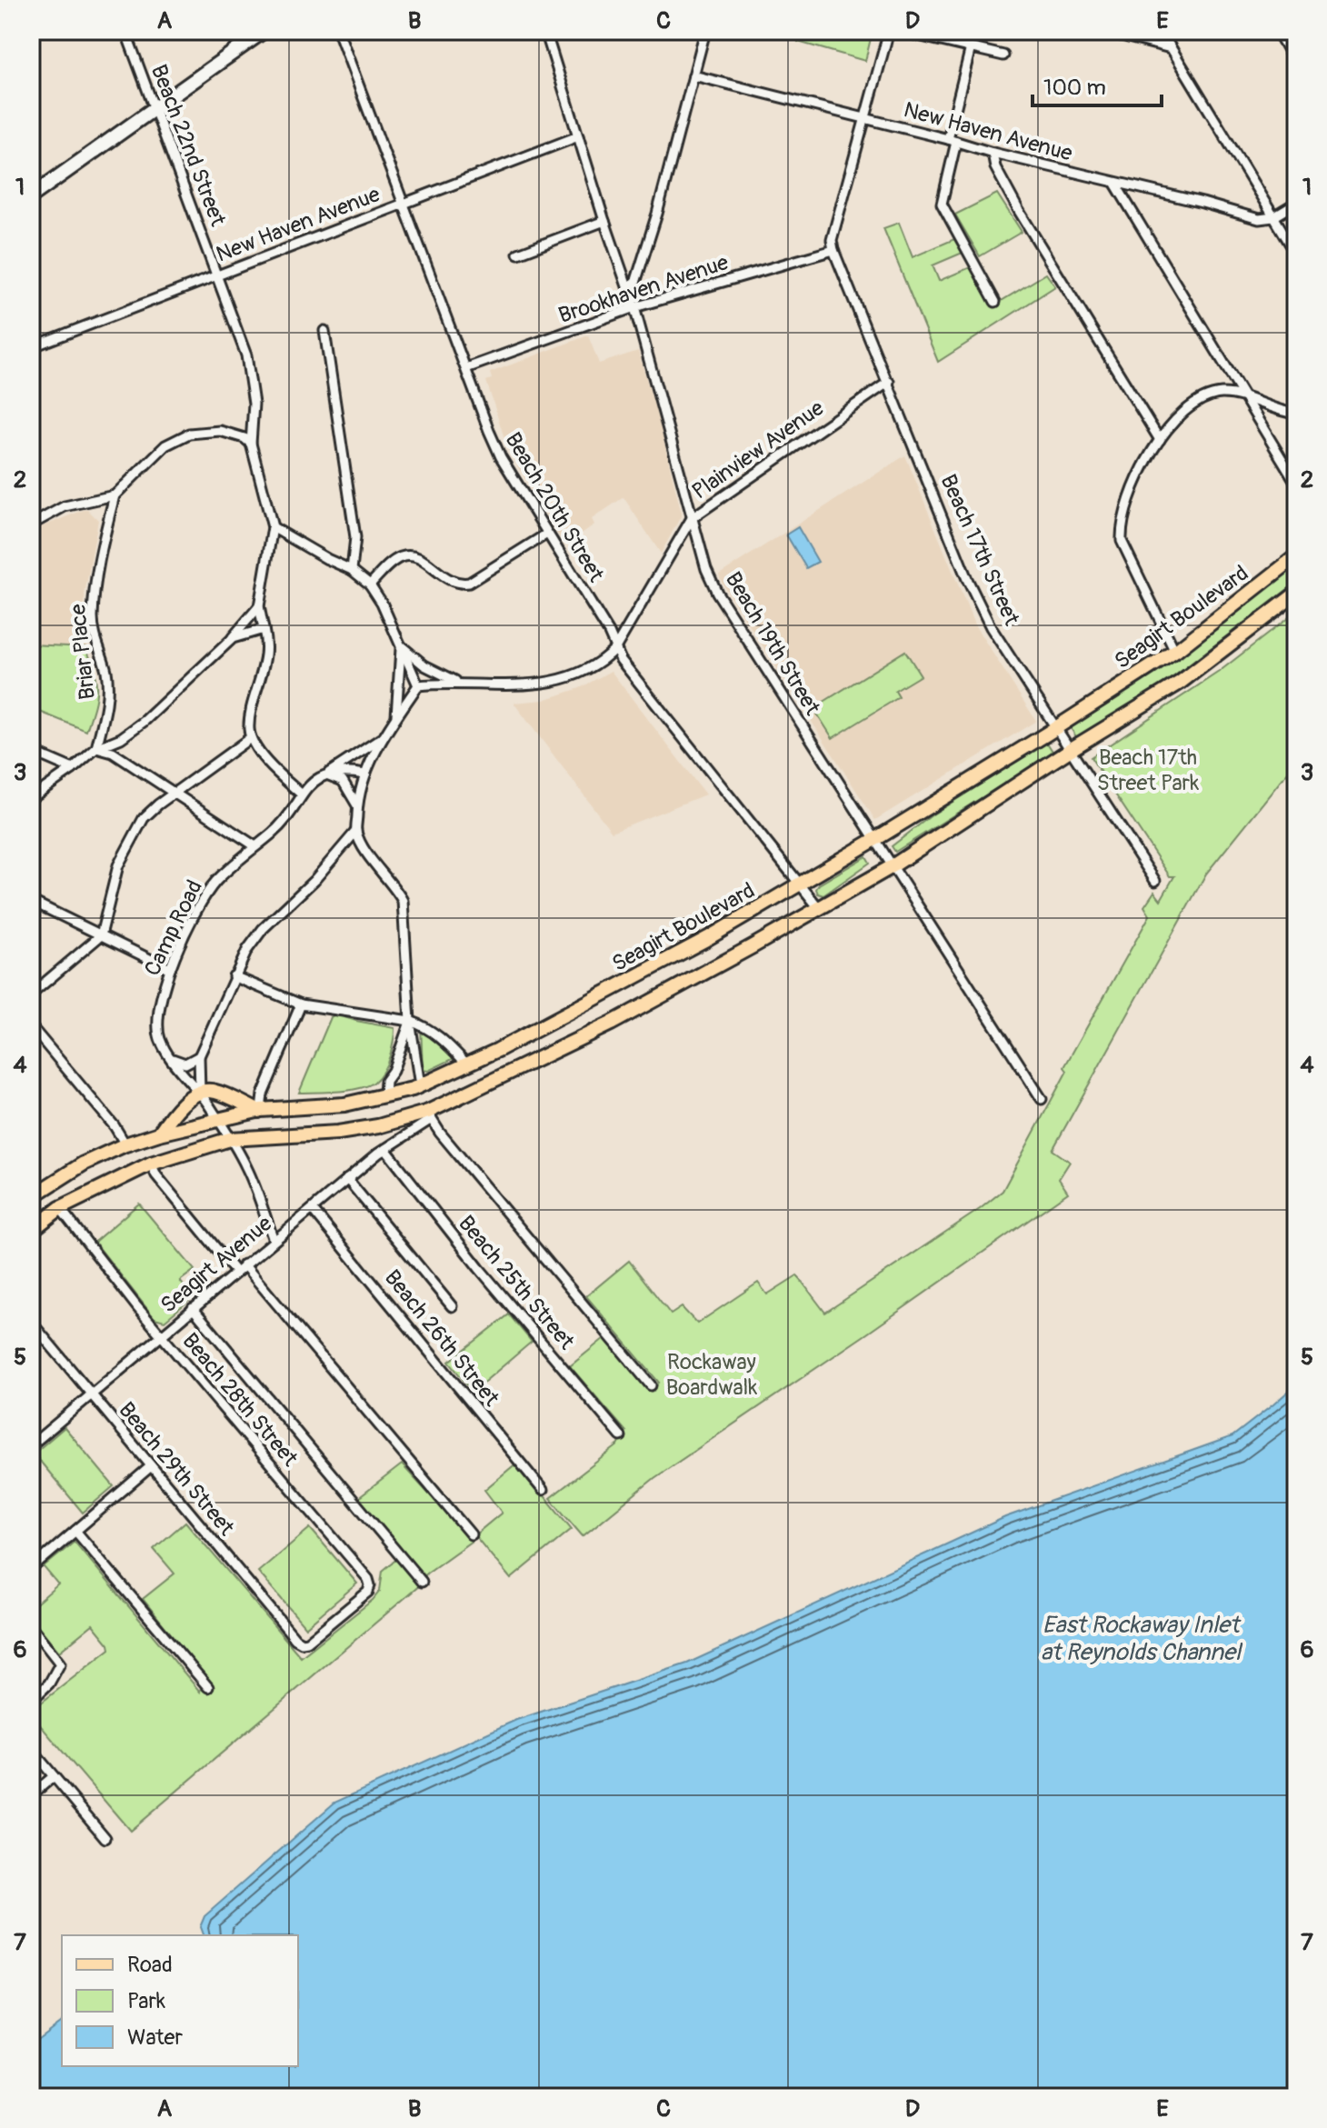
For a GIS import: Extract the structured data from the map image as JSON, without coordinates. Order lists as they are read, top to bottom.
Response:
{
  "streets": {
    "main road": ["Seagirt Boulevard"],
    "street": [
      "New Haven Avenue",
      "Beach 22nd Street",
      "Brookhaven Avenue",
      "Plainview Avenue",
      "Beach 20th Street",
      "Beach 17th Street",
      "Beach 19th Street",
      "Briar Place",
      "Camp Road",
      "Seagirt Avenue",
      "Beach 25th Street",
      "Beach 26th Street",
      "Beach 28th Street",
      "Beach 29th Street"
    ]
  },
  "crossings": [
    ["New Haven Avenue", "Beach 22nd Street"],
    ["New Haven Avenue", "Beach 20th Street"],
    ["New Haven Avenue", "Beach 19th Street"],
    ["Brookhaven Avenue", "Beach 20th Street"],
    ["Brookhaven Avenue", "Beach 17th Street"],
    ["Brookhaven Avenue", "Beach 19th Street"],
    ["Plainview Avenue", "Beach 20th Street"],
    ["Plainview Avenue", "Beach 17th Street"],
    ["Plainview Avenue", "Beach 19th Street"],
    ["Beach 20th Street", "Seagirt Boulevard"],
    ["Beach 17th Street", "Seagirt Boulevard"],
    ["Seagirt Boulevard", "Beach 19th Street"],
    ["Seagirt Boulevard", "Camp Road"],
    ["Camp Road", "Seagirt Avenue"],
    ["Seagirt Avenue", "Beach 25th Street"],
    ["Seagirt Avenue", "Beach 26th Street"],
    ["Seagirt Avenue", "Beach 28th Street"],
    ["Seagirt Avenue", "Beach 29th Street"],
    ["Beach 28th Street", "Beach 29th Street"]
  ],
  "water": ["East Rockaway Inlet at Reynolds Channel"],
  "parks": ["Beach 17th Street Park", "Rockaway Boardwalk"],
  "legend": ["Road", "Park", "Water"],
  "scale_bar": "100 m",
  "grid": {
    "columns": [
      "A",
      "B",
      "C",
      "D",
      "E"
    ],
    "rows": [
      "1",
      "2",
      "3",
      "4",
      "5",
      "6",
      "7"
    ]
  }
}
